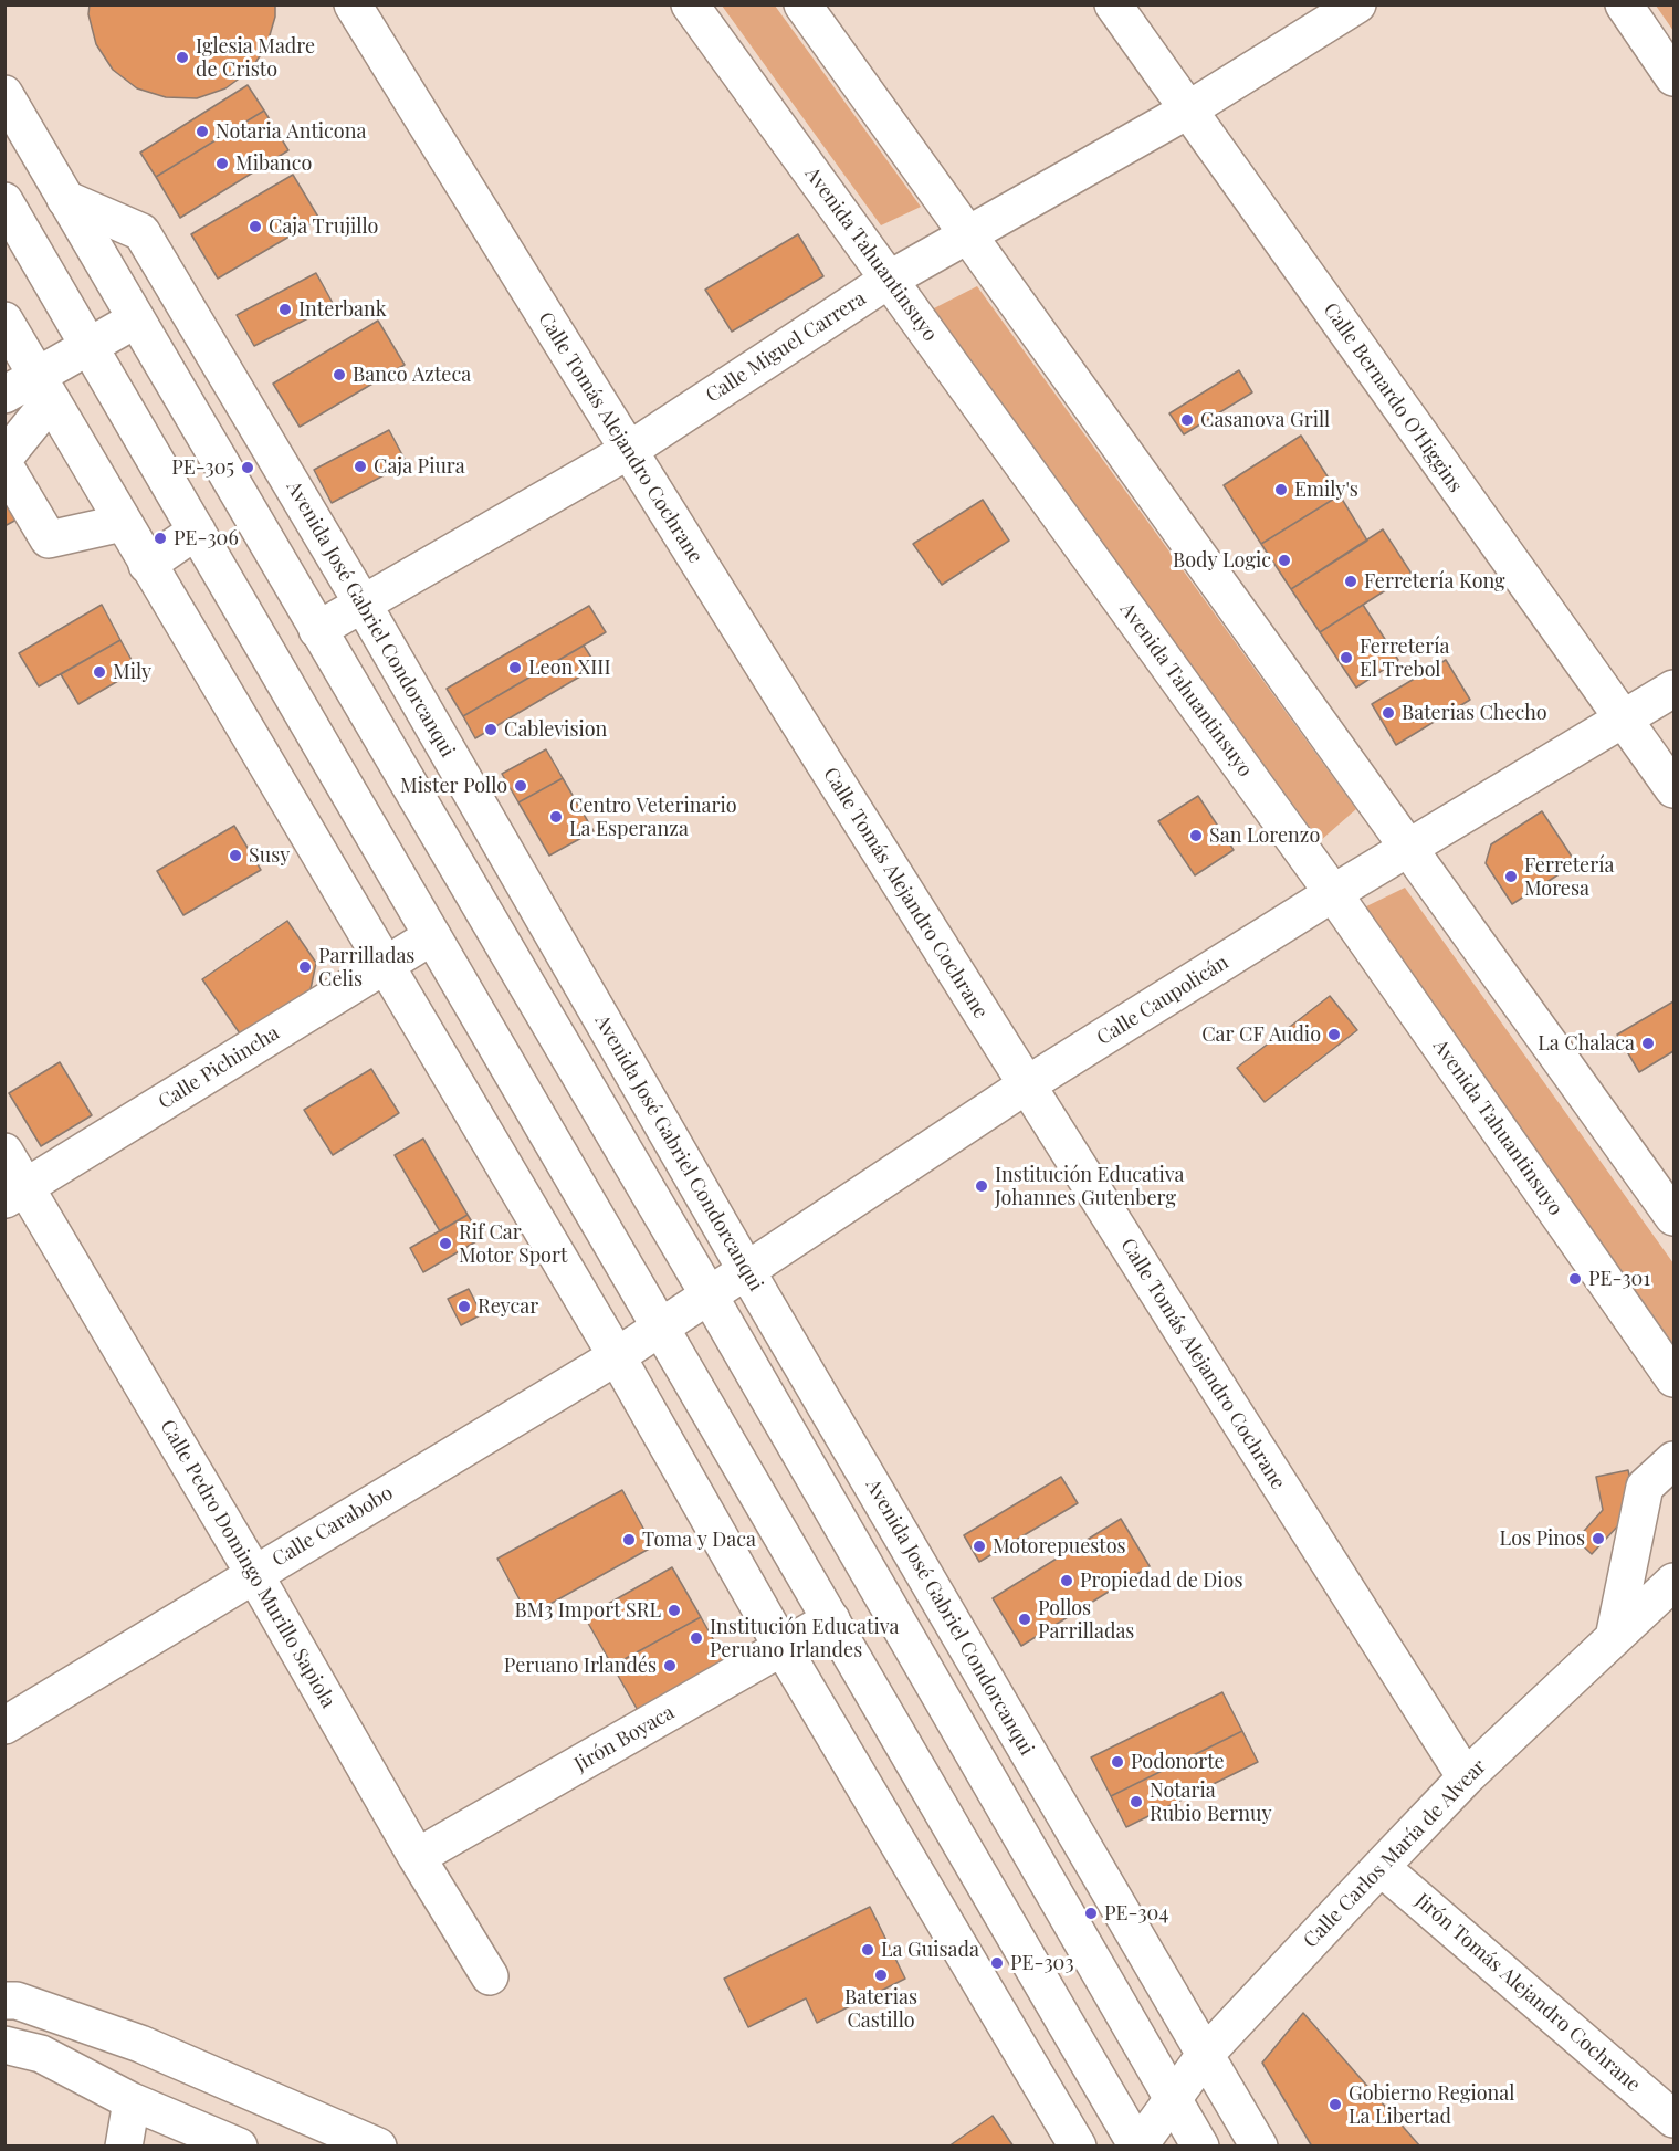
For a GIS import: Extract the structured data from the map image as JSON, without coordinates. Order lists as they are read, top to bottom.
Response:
{
  "streets": {
    "main road": [
      "Avenida Tahuantinsuyo",
      "Calle Miguel Carrera",
      "Calle Bernardo O'Higgins",
      "Calle Tomás Alejandro Cochrane",
      "Avenida José Gabriel Condorcanqui",
      "Calle Caupolicán",
      "Calle Pichincha",
      "Calle Carabobo",
      "Calle Pedro Domingo Murillo Sapiola",
      "Jirón Boyaca",
      "Calle Carlos María de Alvear",
      "Jirón Tomás Alejandro Cochrane"
    ]
  },
  "crossings": [
    ["Avenida Tahuantinsuyo", "Calle Miguel Carrera"],
    ["Avenida Tahuantinsuyo", "Calle Caupolicán"],
    ["Calle Miguel Carrera", "Calle Bernardo O'Higgins"],
    ["Calle Miguel Carrera", "Calle Tomás Alejandro Cochrane"],
    ["Calle Miguel Carrera", "Avenida José Gabriel Condorcanqui"],
    ["Calle Bernardo O'Higgins", "Calle Caupolicán"],
    ["Calle Tomás Alejandro Cochrane", "Calle Caupolicán"],
    ["Calle Tomás Alejandro Cochrane", "Calle Carlos María de Alvear"],
    ["Avenida José Gabriel Condorcanqui", "Calle Caupolicán"],
    ["Avenida José Gabriel Condorcanqui", "Calle Carlos María de Alvear"],
    ["Calle Caupolicán", "Calle Carabobo"],
    ["Calle Pichincha", "Calle Pedro Domingo Murillo Sapiola"],
    ["Calle Carabobo", "Calle Pedro Domingo Murillo Sapiola"],
    ["Calle Pedro Domingo Murillo Sapiola", "Jirón Boyaca"],
    ["Calle Carlos María de Alvear", "Jirón Tomás Alejandro Cochrane"]
  ],
  "places": [
    "Iglesia Madre de Cristo",
    "Notaria Anticona",
    "Mibanco",
    "Caja Trujillo",
    "Interbank",
    "Banco Azteca",
    "Casanova Grill",
    "Caja Piura",
    "PE-305",
    "Emily's",
    "PE-306",
    "Body Logic",
    "Ferretería Kong",
    "Ferretería El Trebol",
    "Leon XIII",
    "Mily",
    "Baterias Checho",
    "Cablevision",
    "Mister Pollo",
    "Centro Veterinario La Esperanza",
    "San Lorenzo",
    "Susy",
    "Ferretería Moresa",
    "Parrilladas Celis",
    "Car CF Audio",
    "La Chalaca",
    "Institución Educativa Johannes Gutenberg",
    "Rif Car Motor Sport",
    "PE-301",
    "Reycar",
    "Los Pinos",
    "Toma y Daca",
    "Motorepuestos",
    "Propiedad de Dios",
    "BM3 Import SRL",
    "Pollos Parrilladas",
    "Institución Educativa Peruano Irlandes",
    "Peruano Irlandés",
    "Podonorte",
    "Notaria Rubio Bernuy",
    "PE-304",
    "La Guisada",
    "PE-303",
    "Baterias Castillo",
    "Gobierno Regional La Libertad"
  ]
}
